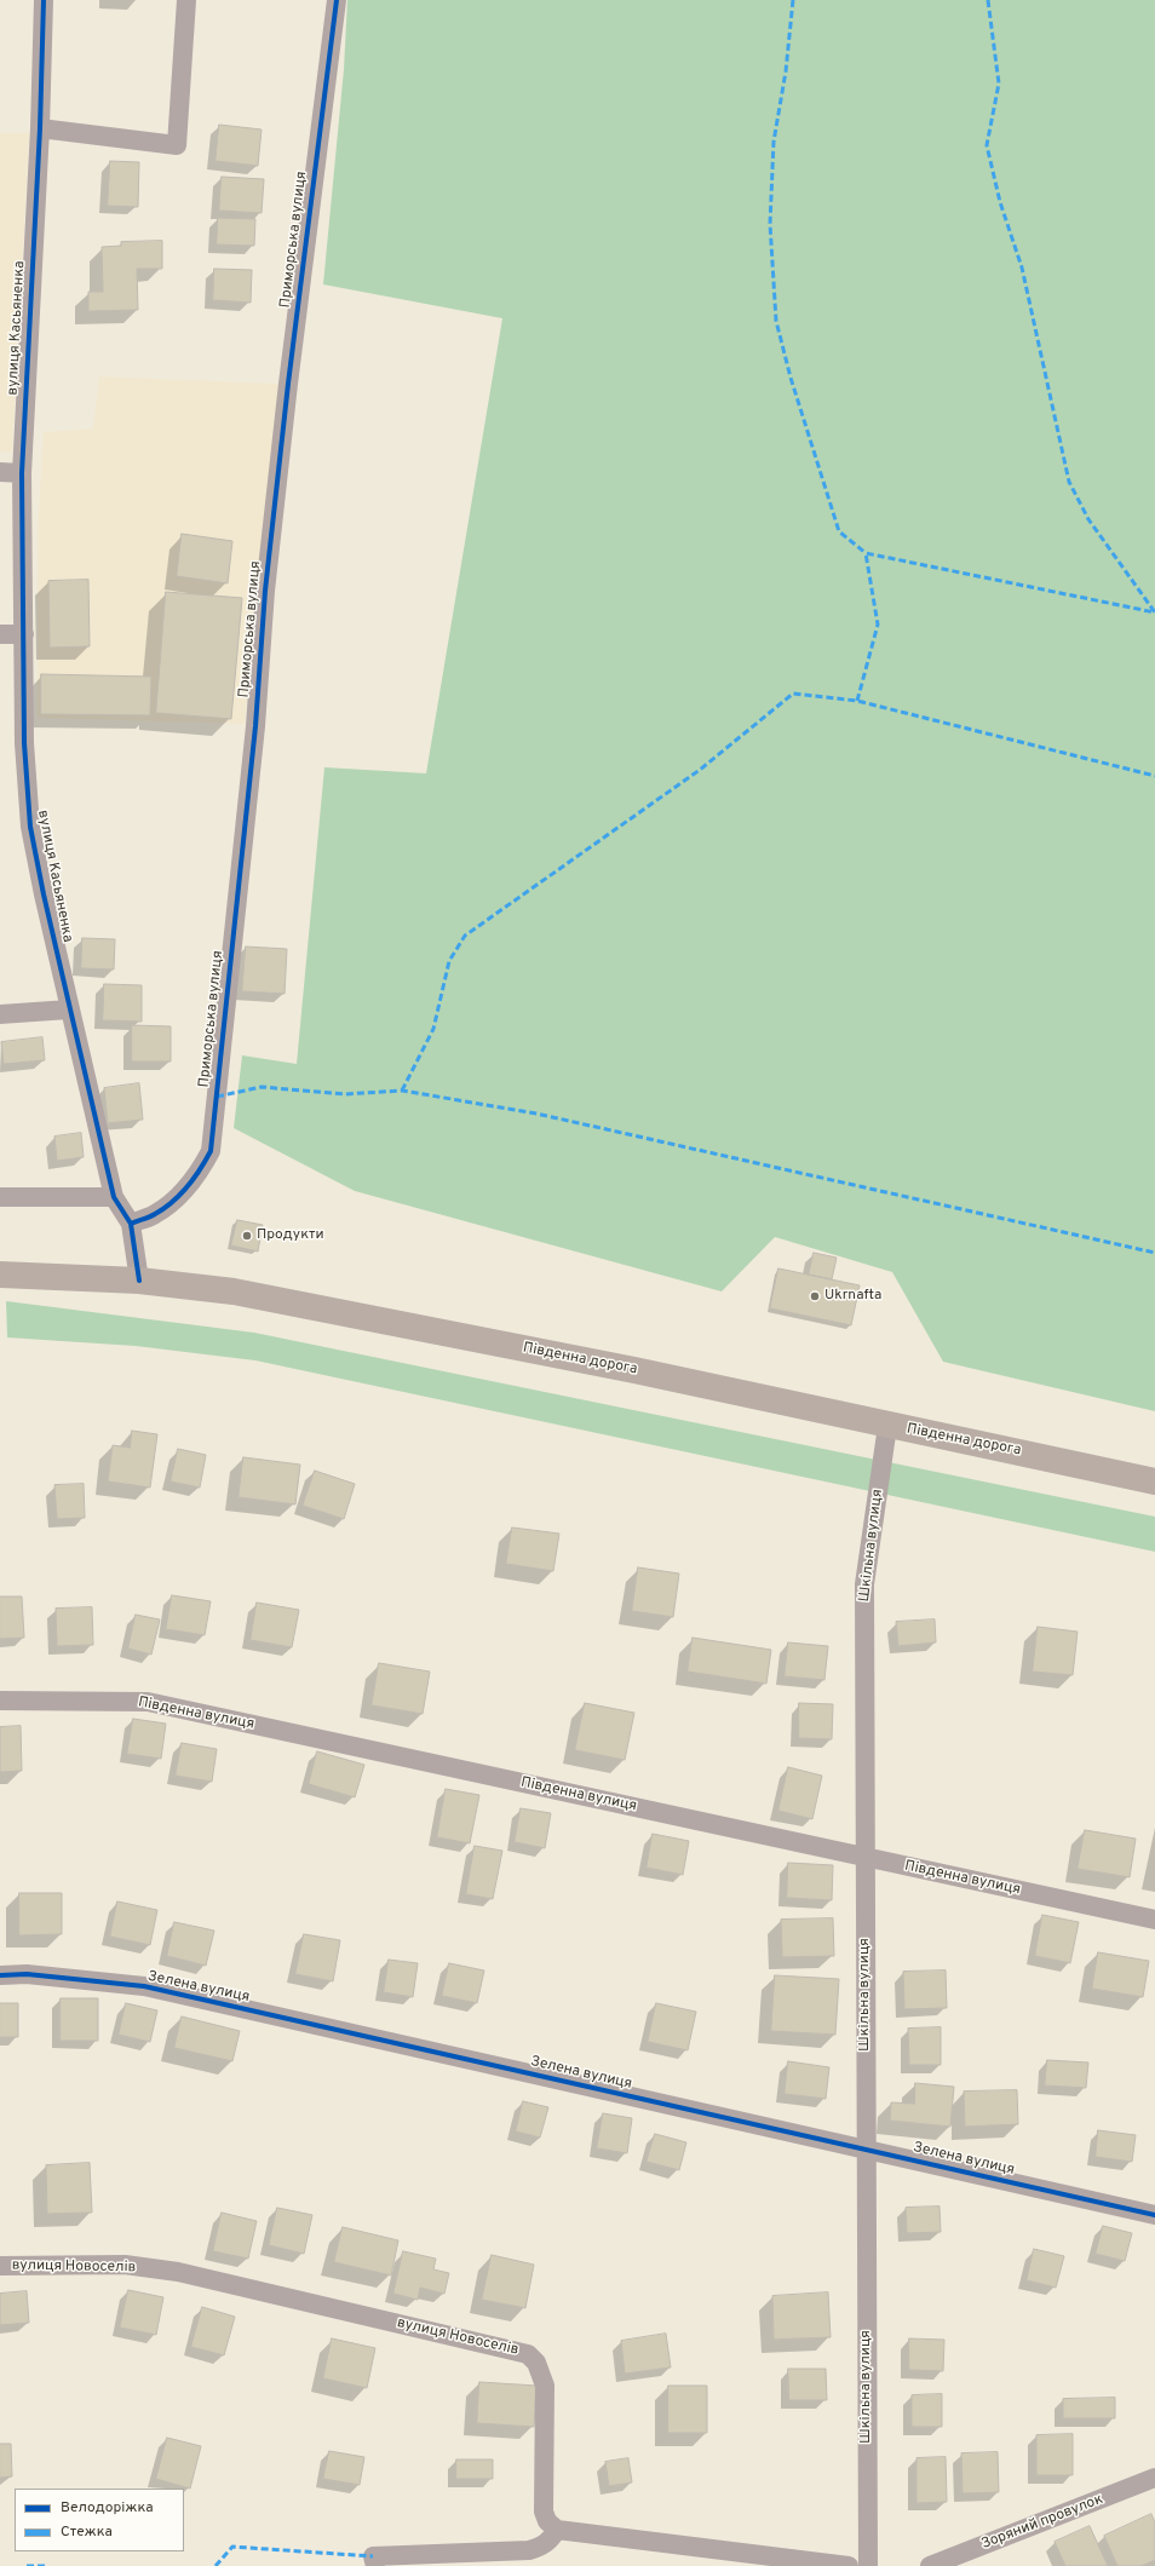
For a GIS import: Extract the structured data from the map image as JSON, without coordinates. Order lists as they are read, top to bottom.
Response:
{
  "streets": {
    "highway": ["Південна дорога"],
    "street": [
      "Приморська вулиця",
      "вулиця Касьяненка",
      "Шкільна вулиця",
      "Південна вулиця",
      "Зелена вулиця",
      "вулиця Новоселів",
      "Зоряний провулок"
    ]
  },
  "crossings": [
    ["Приморська вулиця", "вулиця Касьяненка"],
    ["вулиця Касьяненка", "Південна дорога"],
    ["Південна дорога", "Шкільна вулиця"],
    ["Шкільна вулиця", "Південна вулиця"],
    ["Шкільна вулиця", "Зелена вулиця"]
  ],
  "places": ["Продукти", "Ukrnafta"],
  "legend": ["Велодоріжка", "Стежка"]
}
